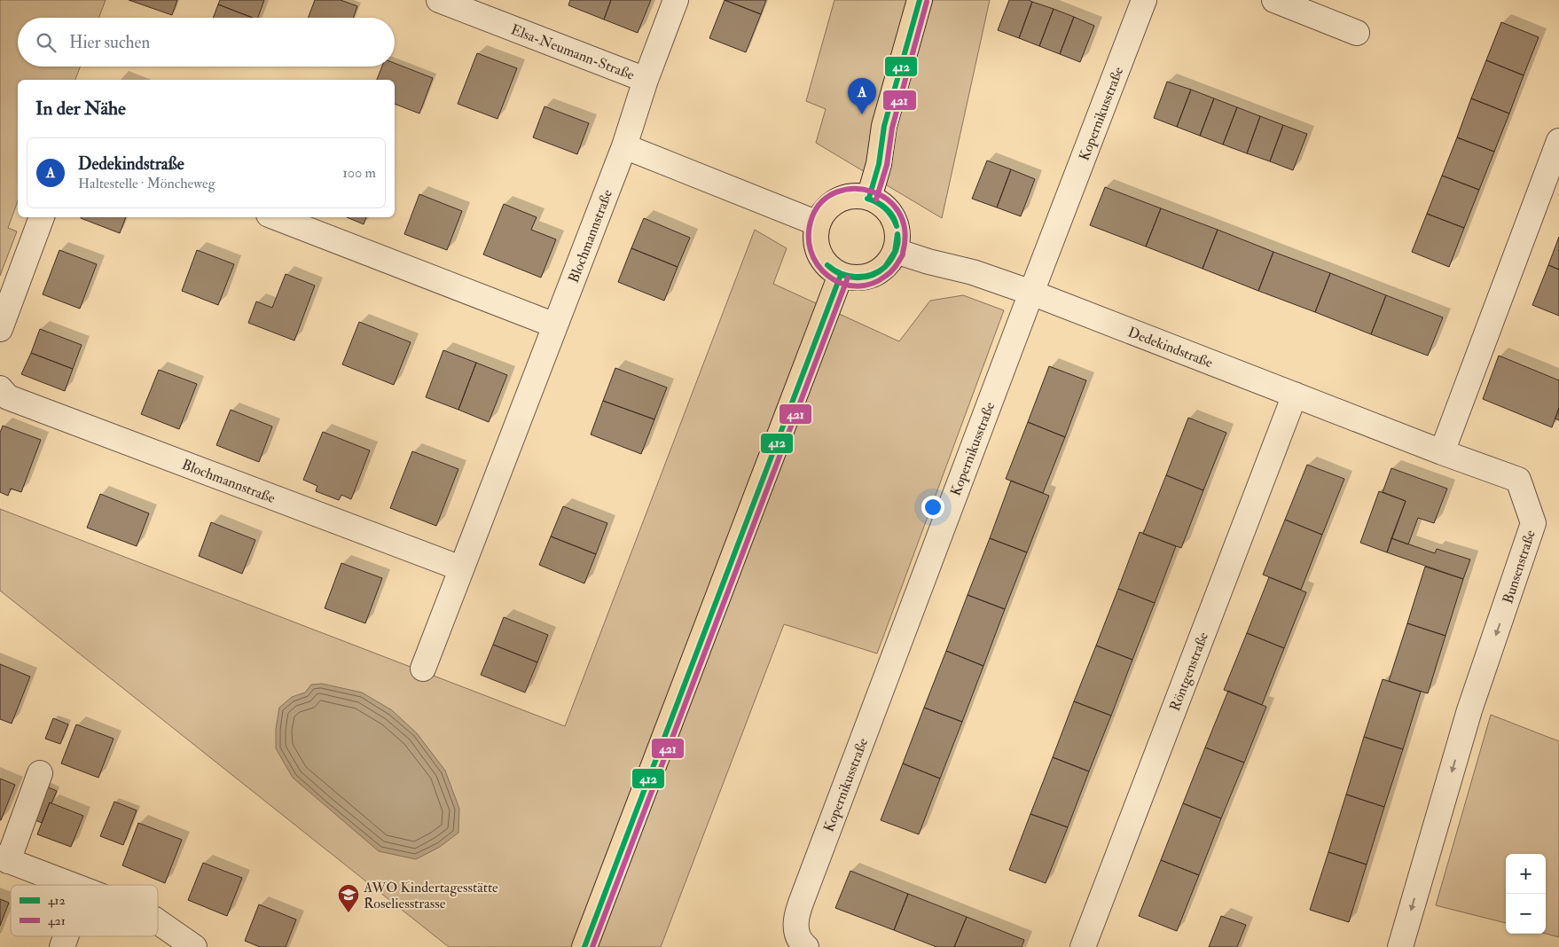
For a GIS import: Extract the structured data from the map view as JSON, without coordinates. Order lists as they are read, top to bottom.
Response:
{
  "streets": {
    "street": [
      "Elsa-Neumann-Straße",
      "Kopernikusstraße",
      "Blochmannstraße",
      "Dedekindstraße",
      "Bunsenstraße",
      "Röntgenstraße"
    ]
  },
  "crossings": [
    ["Elsa-Neumann-Straße", "Blochmannstraße"],
    ["Kopernikusstraße", "Dedekindstraße"],
    ["Dedekindstraße", "Bunsenstraße"],
    ["Dedekindstraße", "Röntgenstraße"]
  ],
  "places": {
    "school or university": ["AWO Kindertagesstätte Roseliesstrasse"]
  },
  "lines": ["transit line 412", "transit line 421"],
  "legend": ["412", "421"],
  "page": {
    "search": "Hier suchen",
    "pins": "A",
    "heading": "In der Nähe",
    "list": [
      {
        "mark": "A",
        "name": "Dedekindstraße",
        "note": "Haltestelle · Möncheweg",
        "value": "100 m"
      }
    ],
    "map_buttons": ["+", "−"]
  }
}
